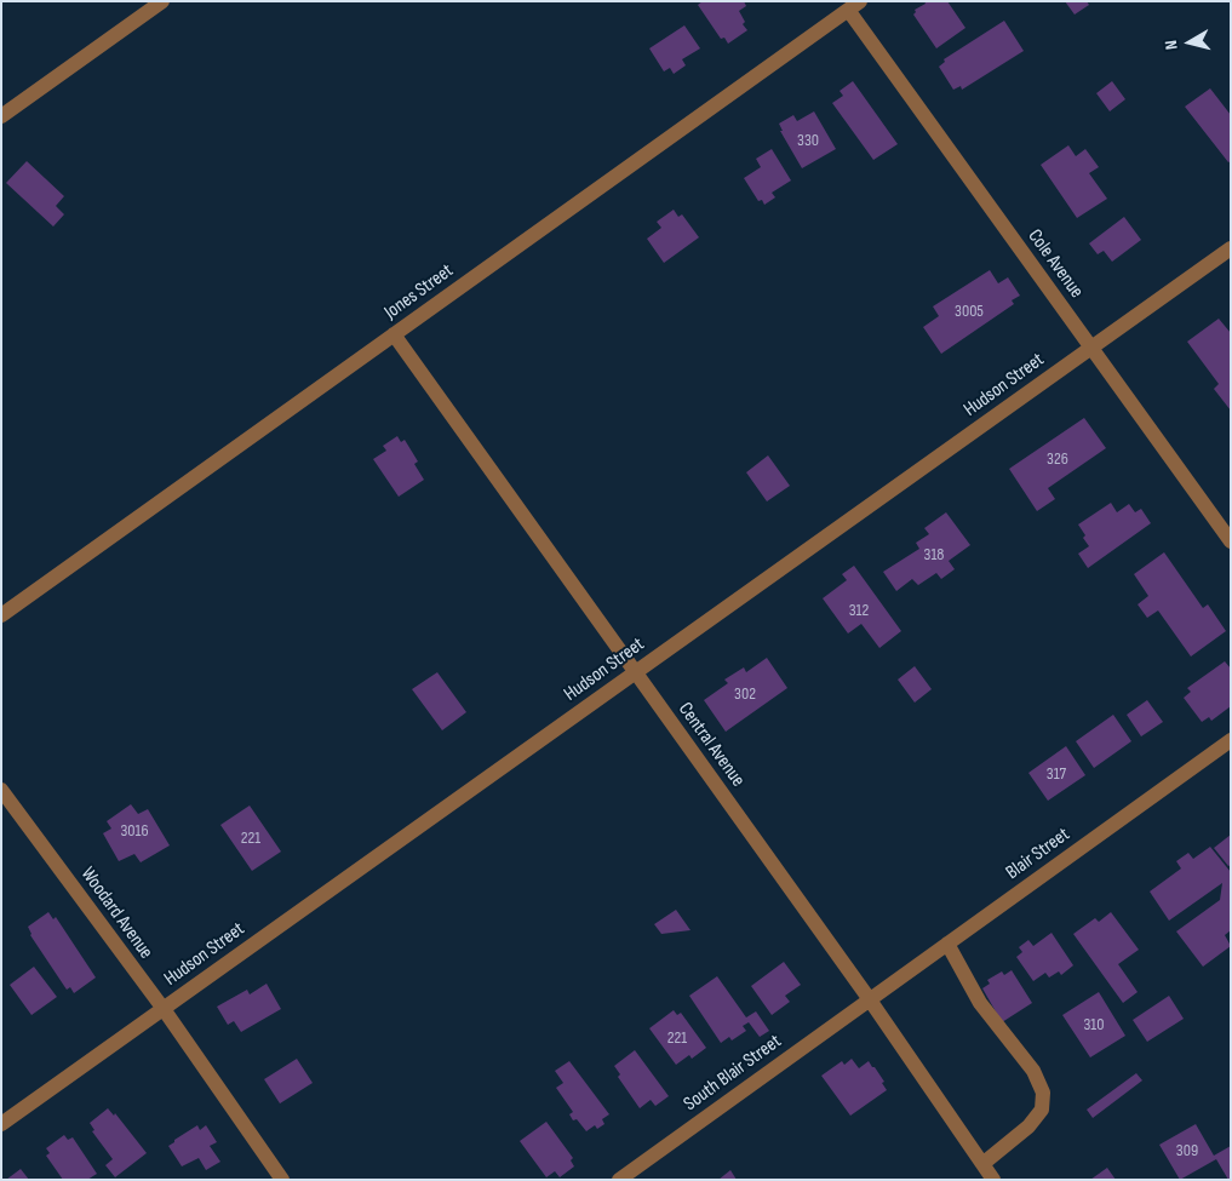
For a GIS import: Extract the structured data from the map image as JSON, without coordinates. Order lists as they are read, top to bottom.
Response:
{
  "streets": {
    "street": [
      "Cole Avenue",
      "Jones Street",
      "Hudson Street",
      "Central Avenue",
      "Blair Street",
      "Woodard Avenue",
      "South Blair Street"
    ]
  },
  "crossings": [
    ["Cole Avenue", "Jones Street"],
    ["Cole Avenue", "Hudson Street"],
    ["Jones Street", "Central Avenue"],
    ["Hudson Street", "Central Avenue"],
    ["Hudson Street", "Woodard Avenue"],
    ["Central Avenue", "Blair Street"],
    ["Central Avenue", "South Blair Street"],
    ["Blair Street", "South Blair Street"]
  ],
  "house_numbers": [
    "330",
    "3005",
    "326",
    "318",
    "312",
    "302",
    "317",
    "3016",
    "221",
    "310",
    "221",
    "309"
  ],
  "north": "left"
}
